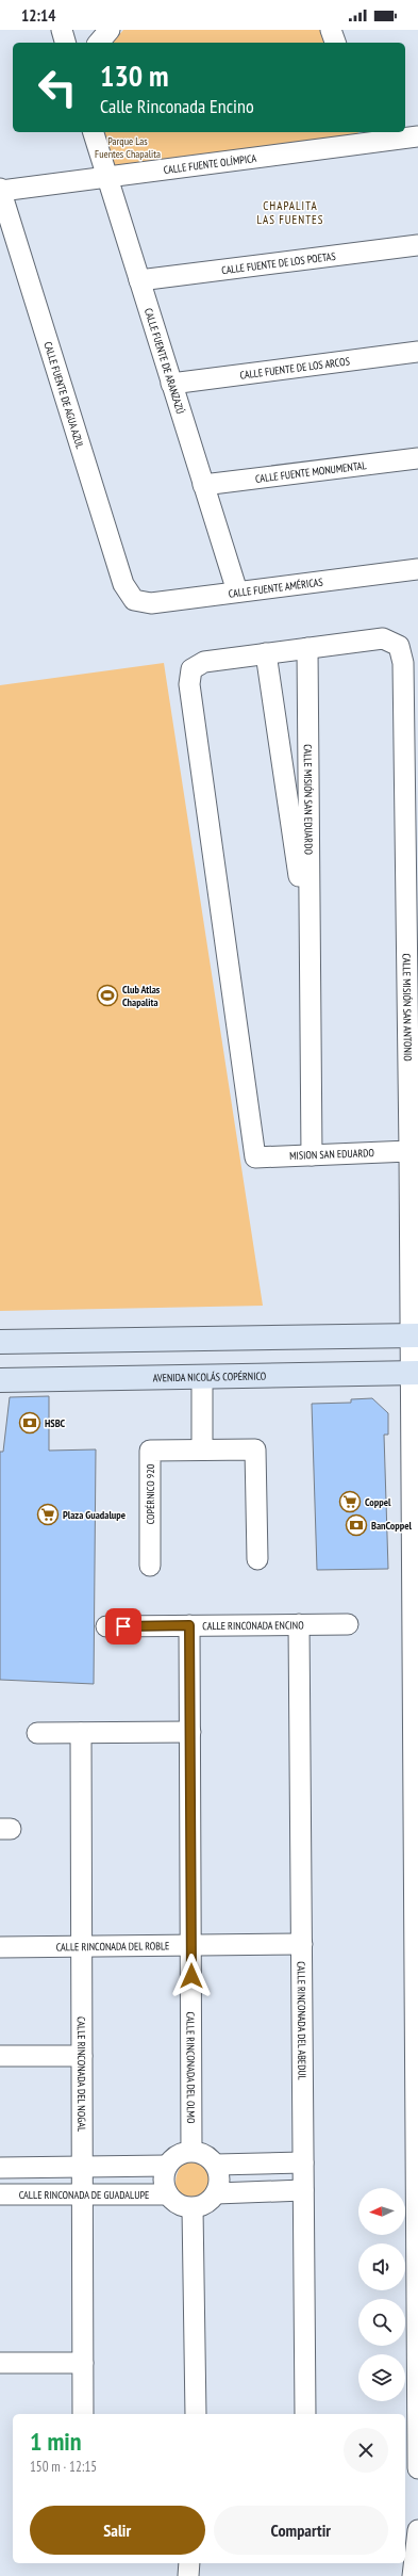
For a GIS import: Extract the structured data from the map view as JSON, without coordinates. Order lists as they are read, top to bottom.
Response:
{
  "streets": {
    "street": [
      "CALLE FUENTE OLÍMPICA",
      "CALLE FUENTE DE LOS POETAS",
      "CALLE FUENTE DE ARANZAZÚ",
      "CALLE FUENTE DE LOS ARCOS",
      "CALLE FUENTE DE AGUA AZUL",
      "CALLE FUENTE MONUMENTAL",
      "CALLE FUENTE AMÉRICAS",
      "CALLE MISIÓN SAN EDUARDO",
      "CALLE MISIÓN SAN ANTONIO",
      "MISION SAN EDUARDO",
      "AVENIDA NICOLÁS COPÉRNICO",
      "COPÉRNICO 920",
      "CALLE RINCONADA ENCINO",
      "CALLE RINCONADA DEL ROBLE",
      "CALLE RINCONADA DEL ABEDUL",
      "CALLE RINCONADA DEL OLMO",
      "CALLE RINCONADA DEL NOGAL",
      "CALLE RINCONADA DE GUADALUPE"
    ]
  },
  "crossings": [
    ["CALLE FUENTE OLÍMPICA", "CALLE FUENTE DE ARANZAZÚ"],
    ["CALLE FUENTE OLÍMPICA", "CALLE FUENTE DE AGUA AZUL"],
    ["CALLE FUENTE DE LOS POETAS", "CALLE FUENTE DE ARANZAZÚ"],
    ["CALLE FUENTE DE ARANZAZÚ", "CALLE FUENTE DE LOS ARCOS"],
    ["CALLE FUENTE DE ARANZAZÚ", "CALLE FUENTE MONUMENTAL"],
    ["CALLE FUENTE DE ARANZAZÚ", "CALLE FUENTE AMÉRICAS"],
    ["CALLE FUENTE DE AGUA AZUL", "CALLE FUENTE AMÉRICAS"],
    ["CALLE MISIÓN SAN EDUARDO", "CALLE MISIÓN SAN ANTONIO"],
    ["CALLE MISIÓN SAN EDUARDO", "MISION SAN EDUARDO"],
    ["CALLE MISIÓN SAN ANTONIO", "MISION SAN EDUARDO"],
    ["CALLE MISIÓN SAN ANTONIO", "AVENIDA NICOLÁS COPÉRNICO"],
    ["CALLE RINCONADA ENCINO", "CALLE RINCONADA DEL ABEDUL"],
    ["CALLE RINCONADA ENCINO", "CALLE RINCONADA DEL OLMO"],
    ["CALLE RINCONADA DEL ROBLE", "CALLE RINCONADA DEL ABEDUL"],
    ["CALLE RINCONADA DEL ROBLE", "CALLE RINCONADA DEL OLMO"],
    ["CALLE RINCONADA DEL ROBLE", "CALLE RINCONADA DEL NOGAL"],
    ["CALLE RINCONADA DEL OLMO", "CALLE RINCONADA DE GUADALUPE"],
    ["CALLE RINCONADA DEL NOGAL", "CALLE RINCONADA DE GUADALUPE"]
  ],
  "districts": ["CHAPALITA LAS FUENTES"],
  "parks": ["Parque Las Fuentes Chapalita"],
  "places": {
    "sports": ["Club Atlas Chapalita"],
    "bank": ["HSBC", "BanCoppel"],
    "supermarket": ["Coppel", "Plaza Guadalupe"]
  },
  "north": "left",
  "page": {
    "status": "12:14",
    "turn": ["130 m", "Calle Rinconada Encino"],
    "heading": ["1 min", "150 m · 12:15"],
    "buttons": ["Salir", "Compartir"]
  }
}
